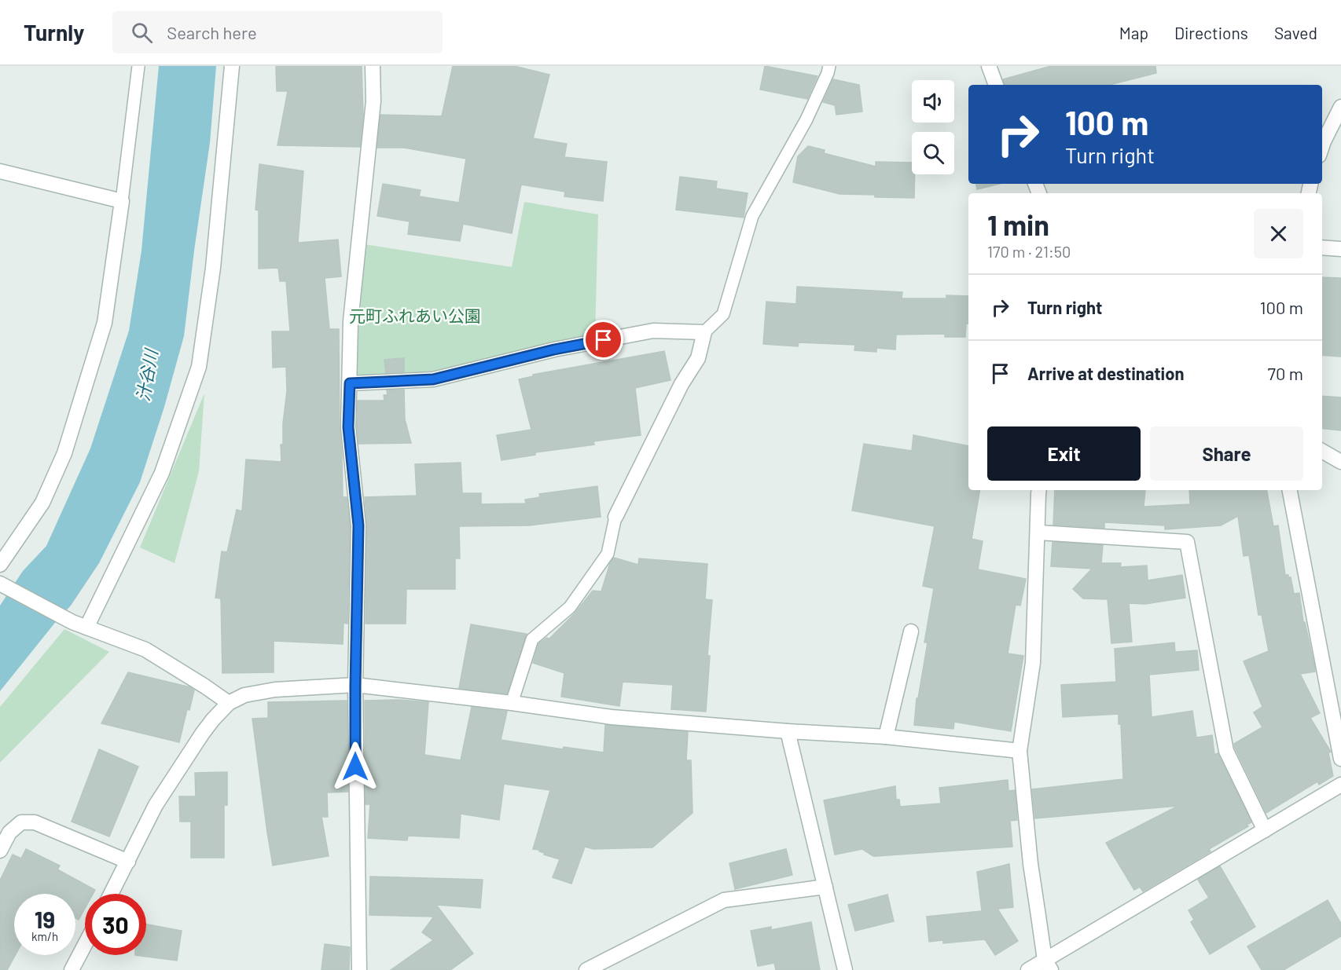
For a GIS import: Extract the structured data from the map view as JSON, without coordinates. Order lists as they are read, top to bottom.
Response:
{
  "water": ["汁谷川"],
  "parks": ["元町ふれあい公園"],
  "page": {
    "header": "Turnly",
    "search": "Search here",
    "nav": ["Map", "Directions", "Saved"],
    "turn": ["100 m", "Turn right"],
    "heading": ["1 min", "170 m · 21:50"],
    "list": [
      {
        "name": "Turn right",
        "value": "100 m"
      },
      {
        "name": "Arrive at destination",
        "value": "70 m"
      }
    ],
    "buttons": ["Exit", "Share"],
    "speed": "19 km/h",
    "limit": "30"
  }
}
